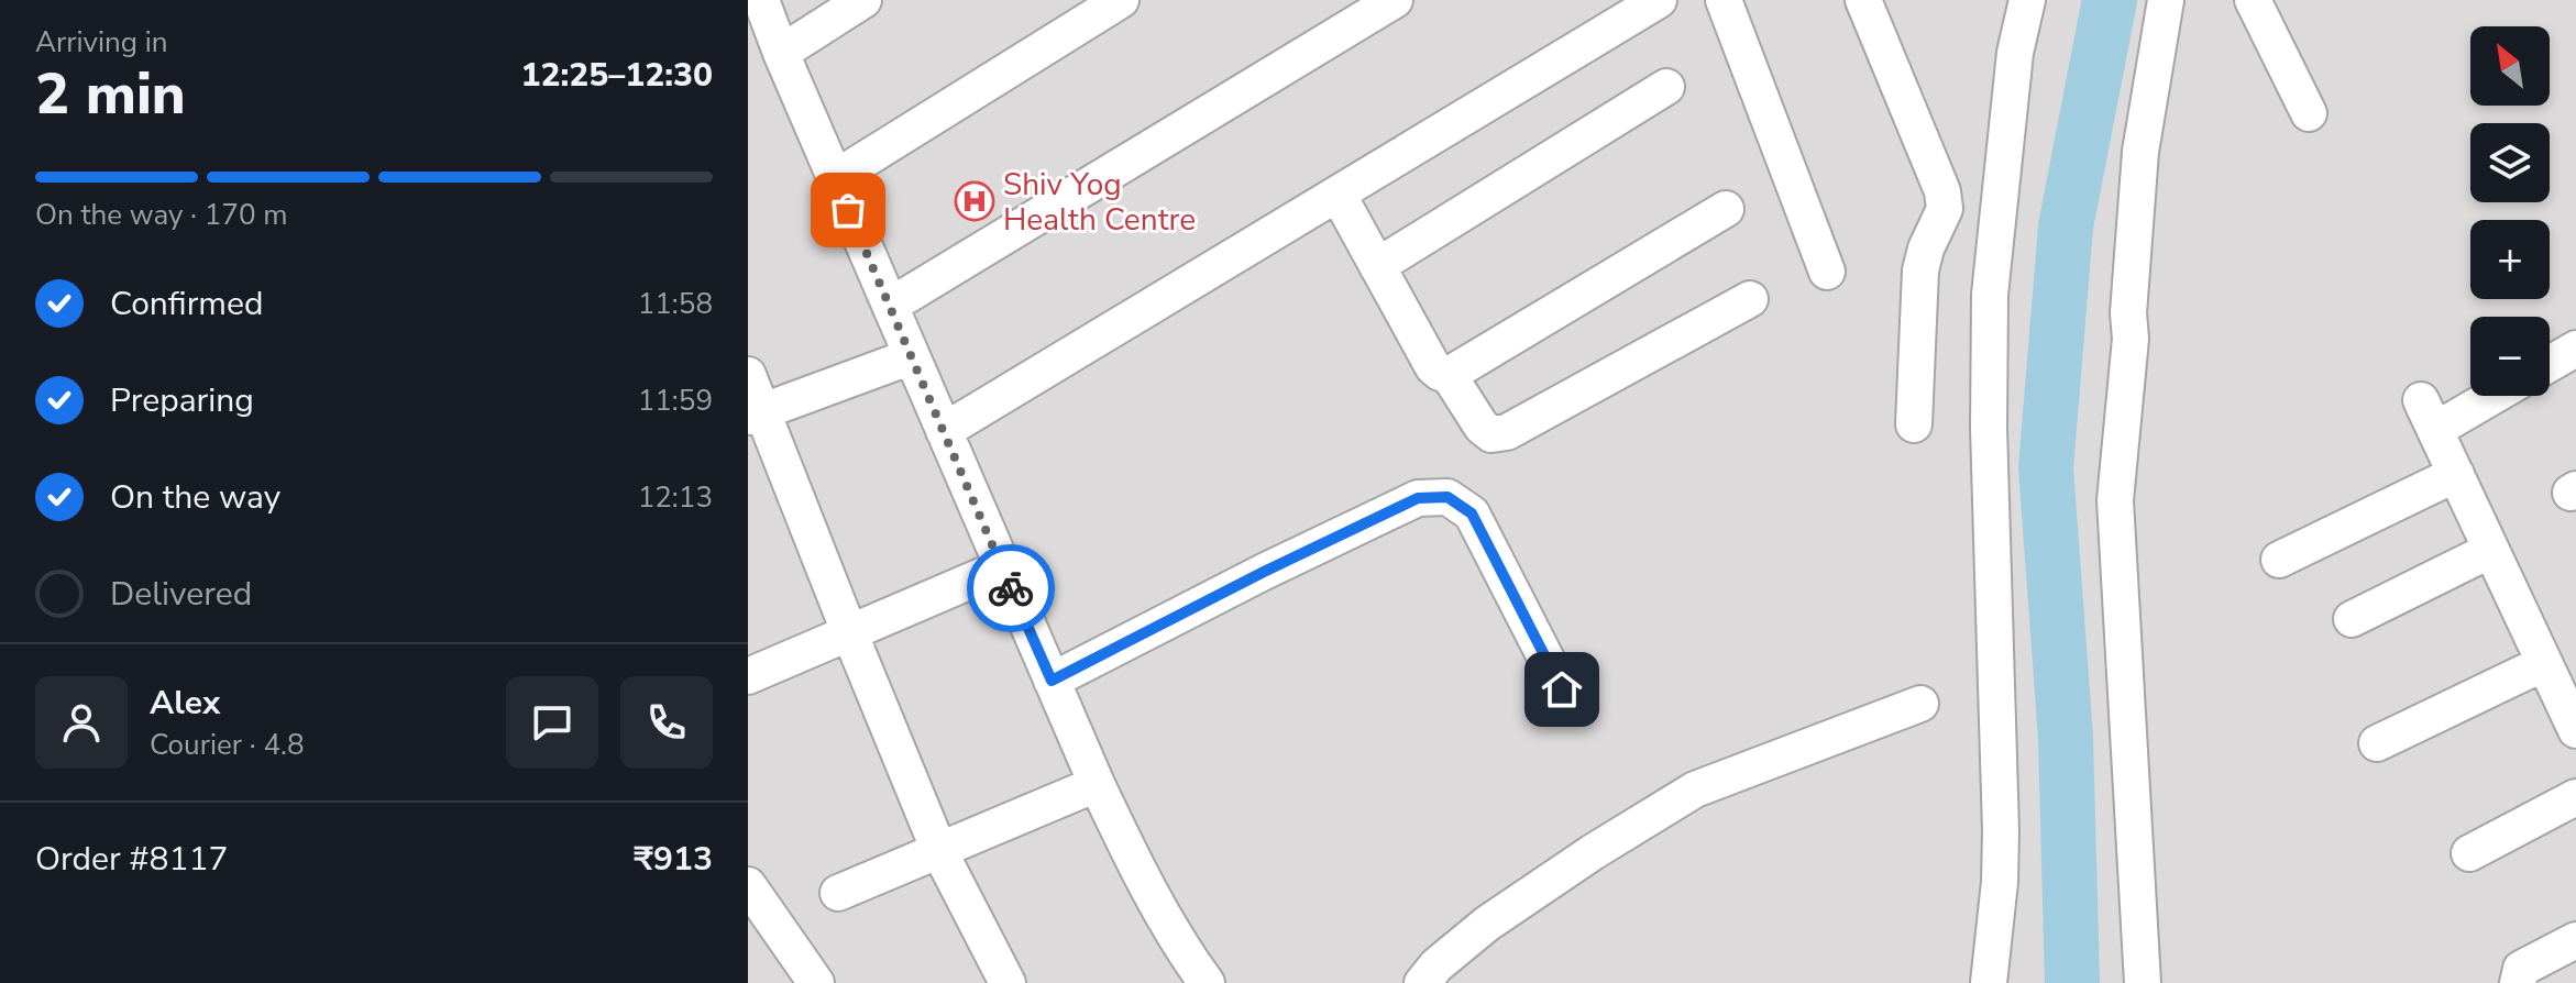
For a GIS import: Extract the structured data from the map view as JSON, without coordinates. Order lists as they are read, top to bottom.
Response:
{
  "places": {
    "hospital": ["Shiv Yog Health Centre"]
  },
  "north": "top left",
  "page": {
    "heading": ["2 min", "Arriving in", "12:25–12:30"],
    "panel": [
      "Alex",
      "Courier · 4.8",
      "Order #8117",
      "₹913"
    ],
    "map_buttons": ["+", "−"],
    "bar": "On the way · 170 m",
    "list": [
      ["Confirmed", "11:58"],
      ["Preparing", "11:59"],
      ["On the way", "12:13"],
      "Delivered"
    ]
  }
}
